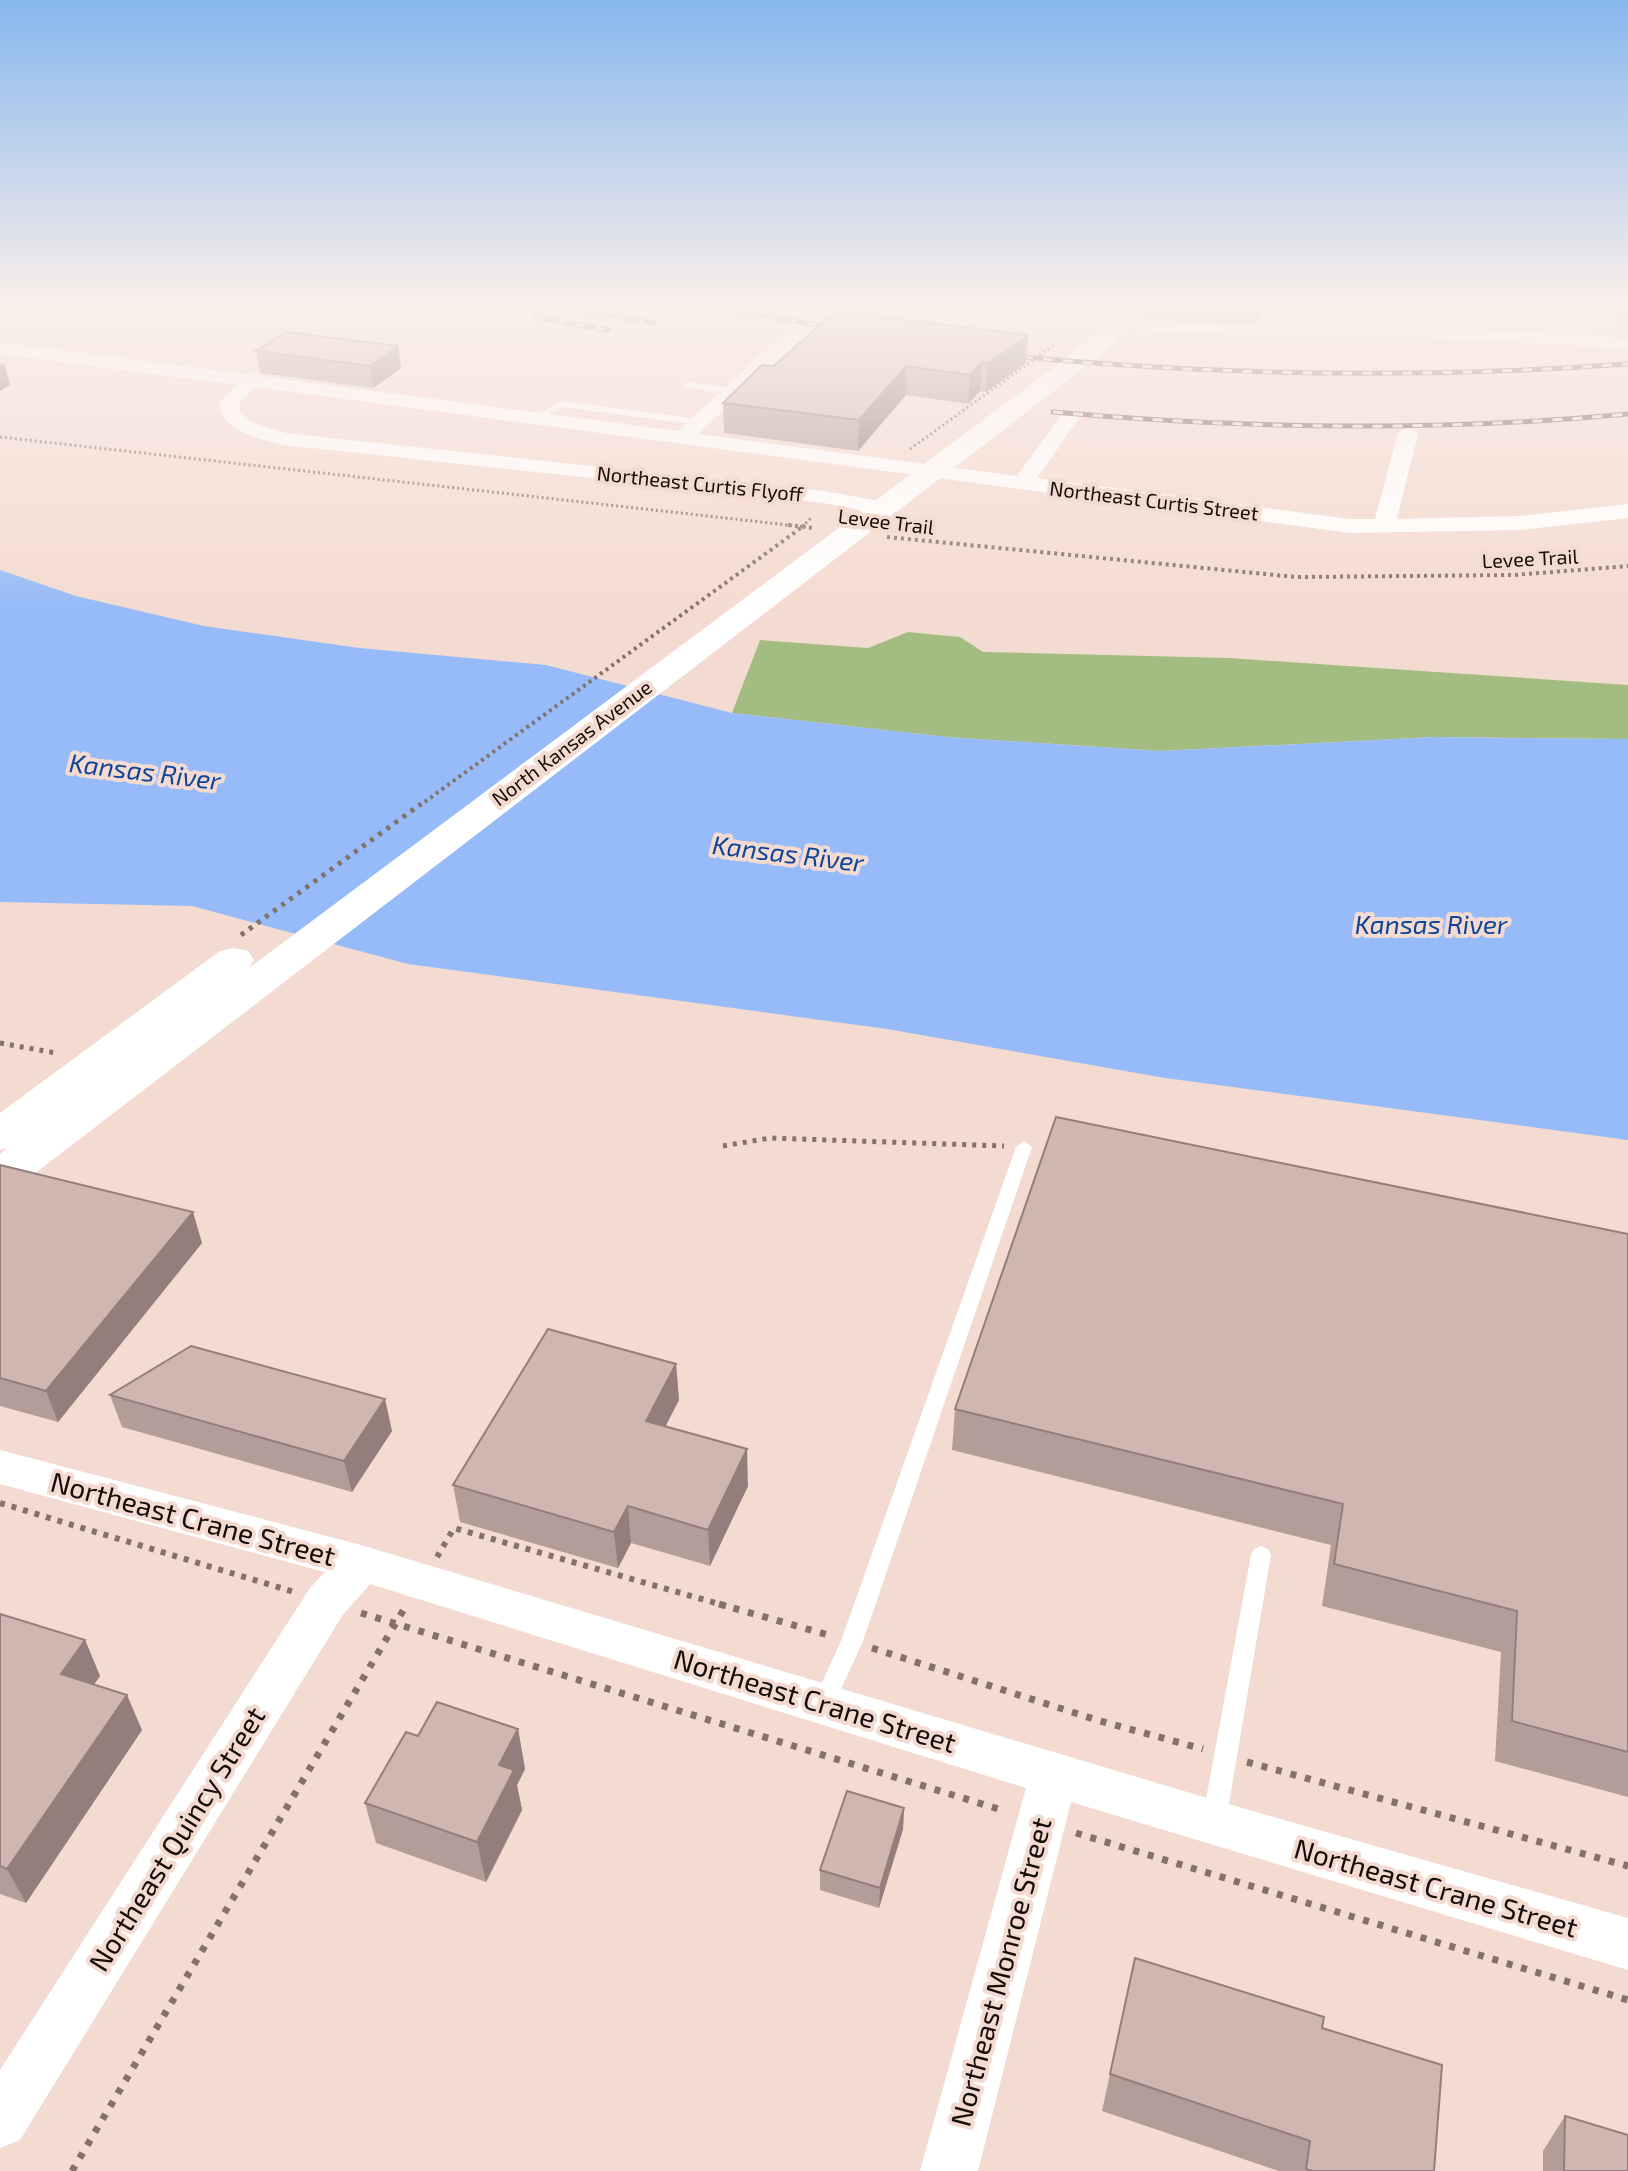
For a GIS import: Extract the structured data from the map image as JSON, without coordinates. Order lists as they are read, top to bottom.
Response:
{
  "streets": {
    "main road": ["North Kansas Avenue"],
    "street": [
      "Northeast Curtis Flyoff",
      "Northeast Curtis Street",
      "Northeast Crane Street",
      "Northeast Quincy Street",
      "Northeast Monroe Street"
    ],
    "path": ["Levee Trail"]
  },
  "crossings": [
    ["Northeast Curtis Flyoff", "Levee Trail"],
    ["Northeast Curtis Flyoff", "North Kansas Avenue"],
    ["Levee Trail", "North Kansas Avenue"],
    ["Northeast Crane Street", "Northeast Quincy Street"],
    ["Northeast Crane Street", "Northeast Monroe Street"]
  ],
  "water": ["Kansas River"]
}
